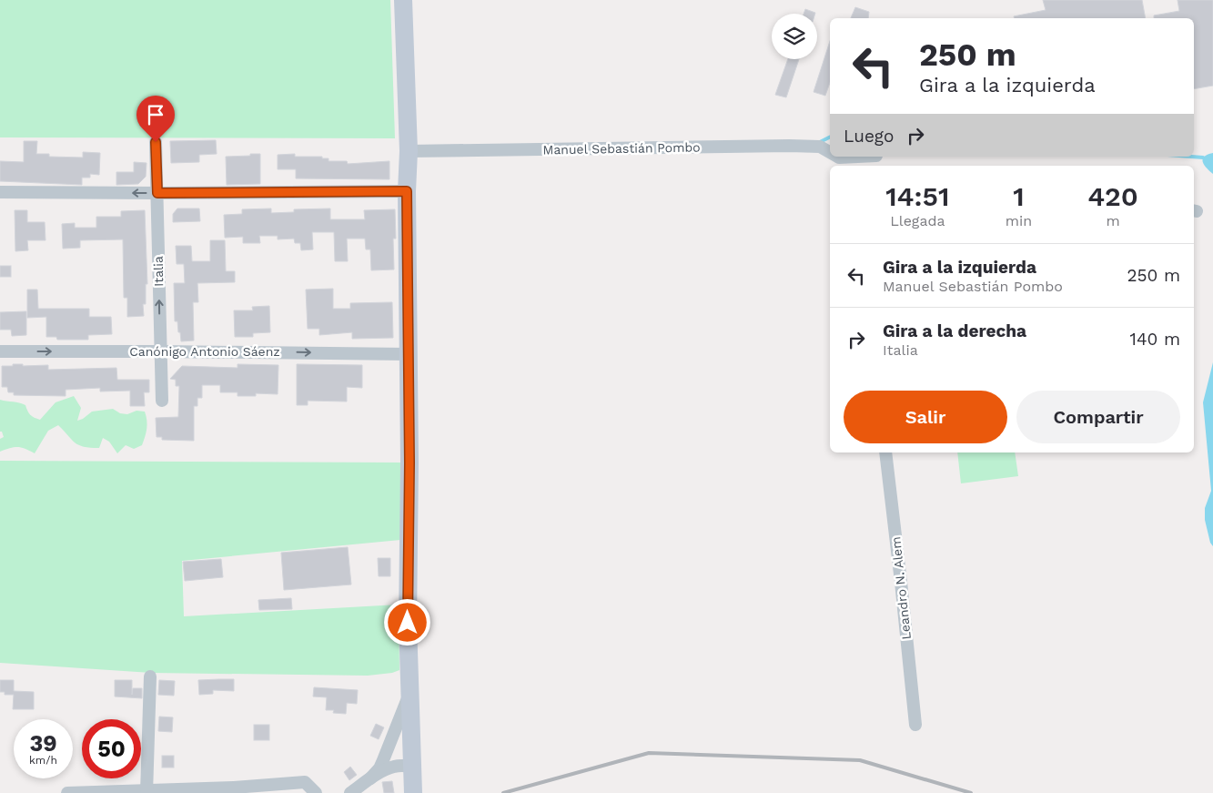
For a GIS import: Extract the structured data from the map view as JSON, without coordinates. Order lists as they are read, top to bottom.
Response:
{
  "streets": {
    "street": [
      "Manuel Sebastián Pombo",
      "Italia",
      "Canónigo Antonio Sáenz",
      "Leandro N. Alem"
    ]
  },
  "crossings": [
    ["Italia", "Canónigo Antonio Sáenz"]
  ],
  "one_way": ["Italia", "Canónigo Antonio Sáenz"],
  "page": {
    "turn": ["250 m", "Gira a la izquierda"],
    "then": "Luego",
    "eta": [
      "14:51",
      "Llegada",
      "1",
      "min",
      "420",
      "m"
    ],
    "list": [
      {
        "name": "Gira a la izquierda",
        "note": "Manuel Sebastián Pombo",
        "value": "250 m"
      },
      {
        "name": "Gira a la derecha",
        "note": "Italia",
        "value": "140 m"
      }
    ],
    "buttons": ["Salir", "Compartir"],
    "speed": "39 km/h",
    "limit": "50"
  }
}
